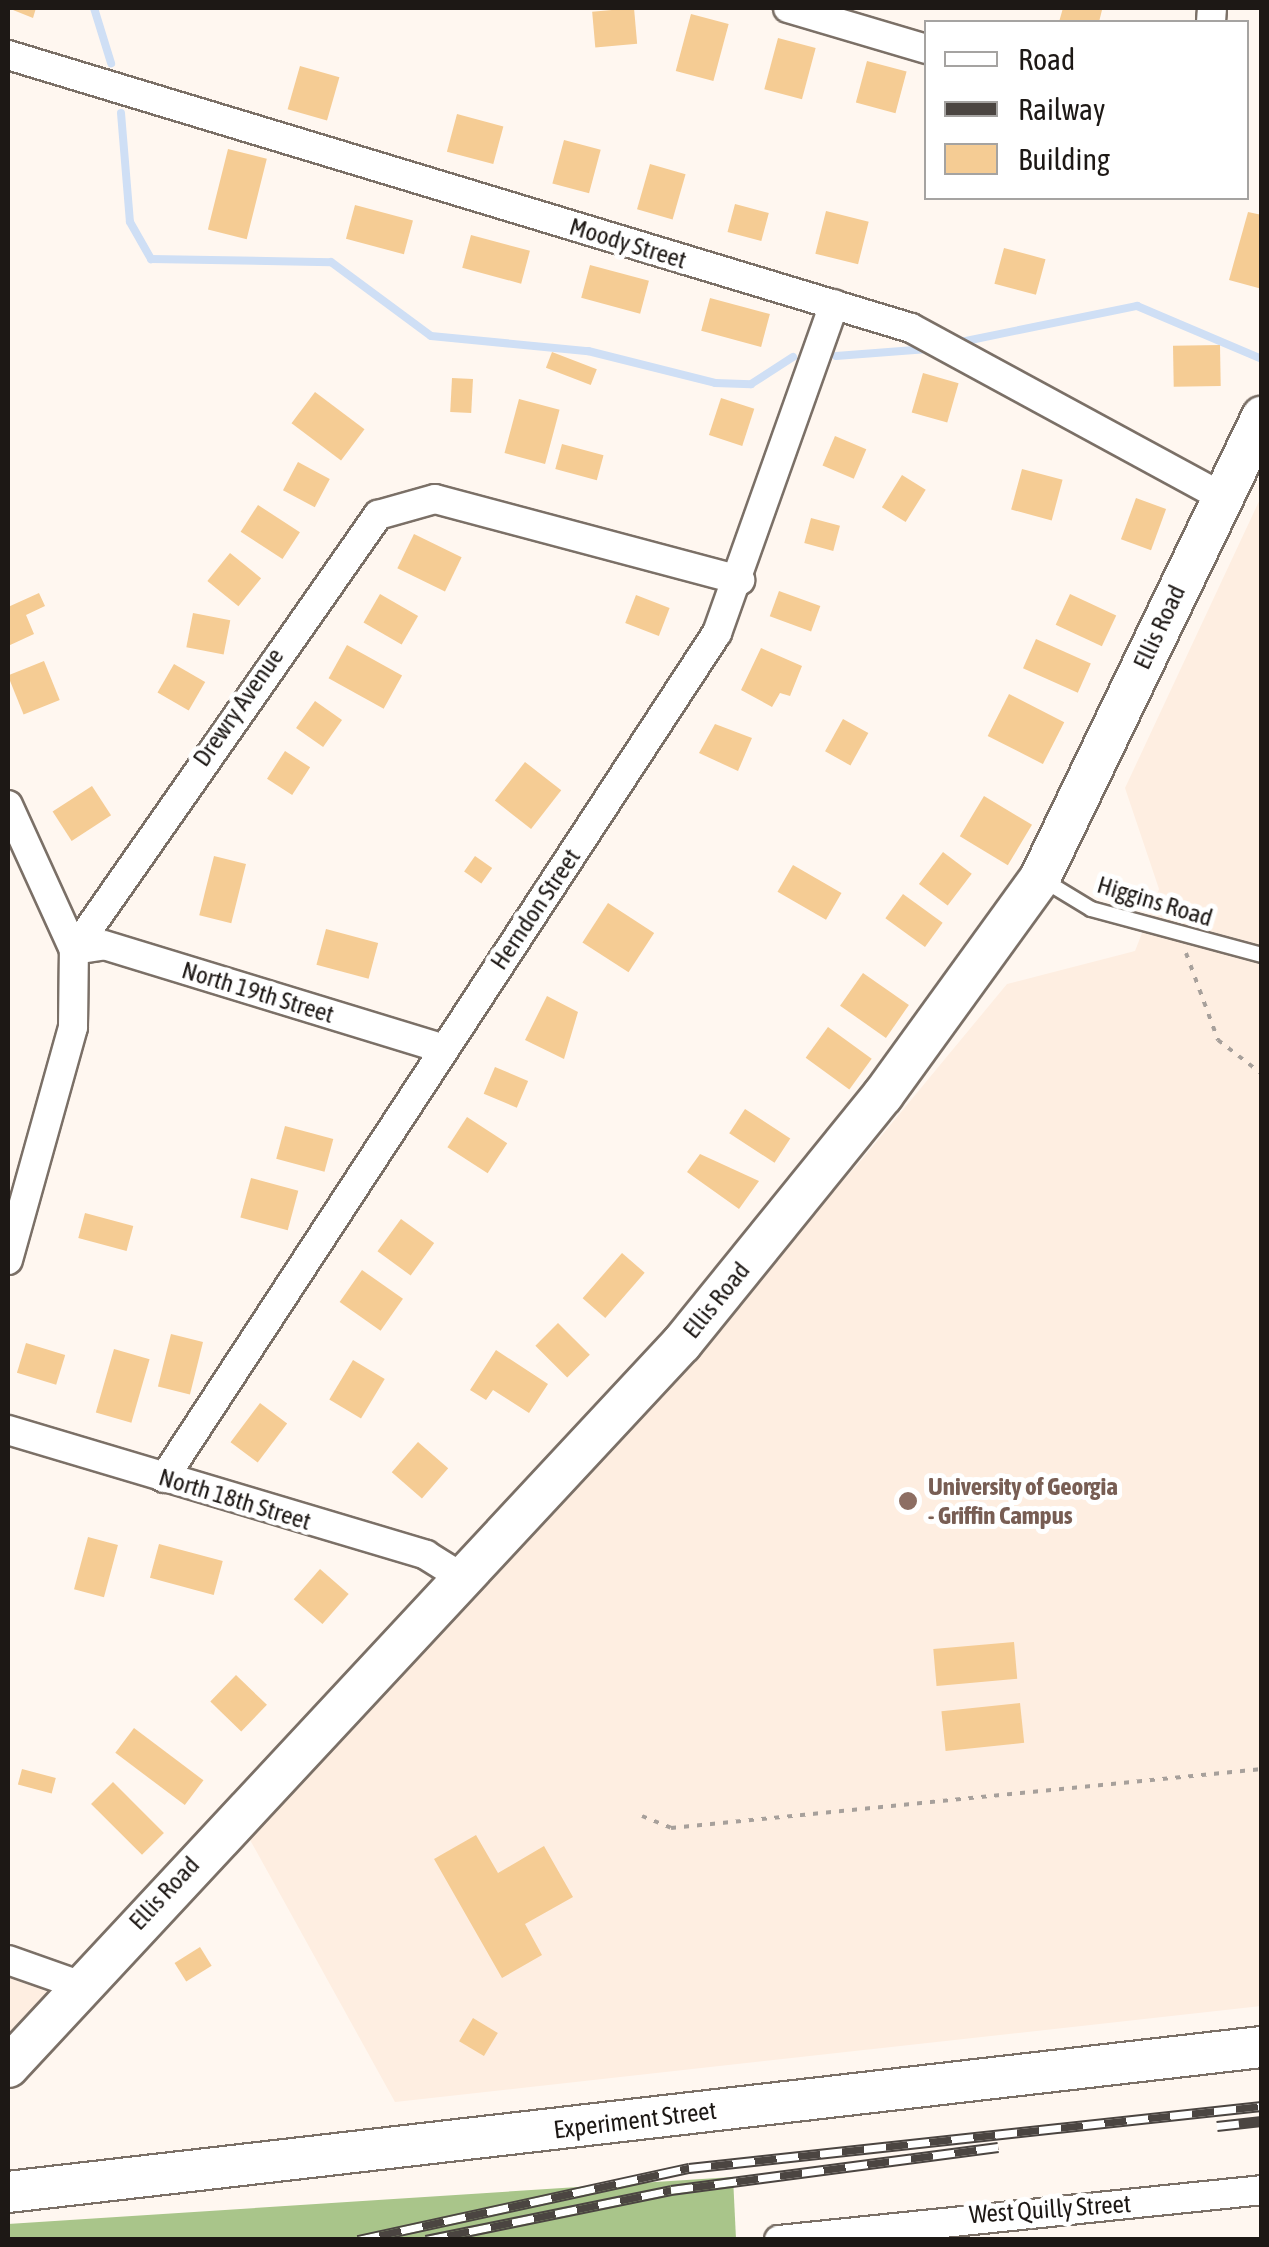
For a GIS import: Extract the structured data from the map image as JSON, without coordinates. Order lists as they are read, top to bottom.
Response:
{
  "streets": {
    "street": [
      "Moody Street",
      "Ellis Road",
      "Drewry Avenue",
      "Herndon Street",
      "North 19th Street",
      "North 18th Street",
      "Experiment Street",
      "West Quilly Street"
    ],
    "lane": ["Higgins Road"]
  },
  "crossings": [
    ["Moody Street", "Ellis Road"],
    ["Moody Street", "Herndon Street"],
    ["Ellis Road", "Higgins Road"],
    ["Ellis Road", "North 18th Street"],
    ["Drewry Avenue", "Herndon Street"],
    ["Drewry Avenue", "North 19th Street"],
    ["Herndon Street", "North 19th Street"],
    ["Herndon Street", "North 18th Street"]
  ],
  "places": ["University of Georgia - Griffin Campus"],
  "legend": ["Road", "Railway", "Building"]
}
